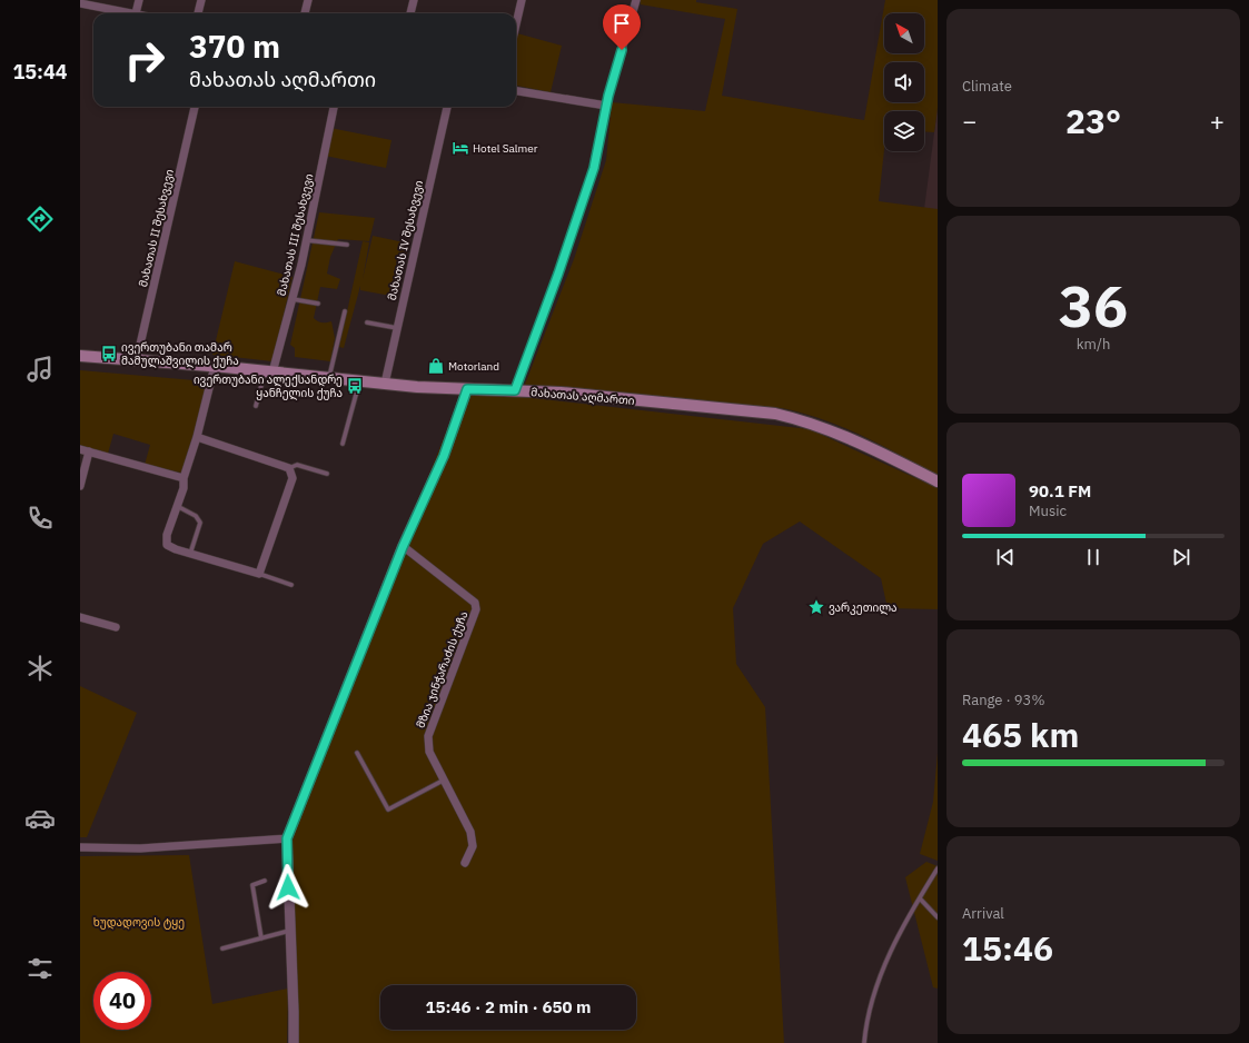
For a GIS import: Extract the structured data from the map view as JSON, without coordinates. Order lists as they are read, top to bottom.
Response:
{
  "streets": {
    "main road": ["მახათას აღმართი"],
    "street": [
      "მახათას II შესახვევი",
      "მახათას III შესახვევი",
      "მახათას IV შესახვევი",
      "მზია ჯინჭარაძის ქუჩა"
    ]
  },
  "crossings": [
    ["მახათას II შესახვევი", "მახათას აღმართი"],
    ["მახათას III შესახვევი", "მახათას აღმართი"],
    ["მახათას IV შესახვევი", "მახათას აღმართი"]
  ],
  "parks": ["ხუდადოვის ტყე"],
  "places": {
    "hotel": ["Hotel Salmer"],
    "bus stop": ["ივერთუბანი თამარ მამულაშვილის ქუჩა", "ივერთუბანი ალექსანდრე ყანჩელის ქუჩა"],
    "shop": ["Motorland"],
    "place": ["ვარკეთილა"]
  },
  "north": "top left",
  "page": {
    "tabs": "15:44",
    "tile": [
      "Climate",
      ["36", "km/h"],
      ["Range · 93%", "465 km"],
      ["Arrival", "15:46"]
    ],
    "turn": ["370 m", "მახათას აღმართი"],
    "heat": ["−", "23°", "+"],
    "song": ["90.1 FM", "Music"],
    "limit": "40",
    "trip": "15:46 · 2 min · 650 m"
  }
}
